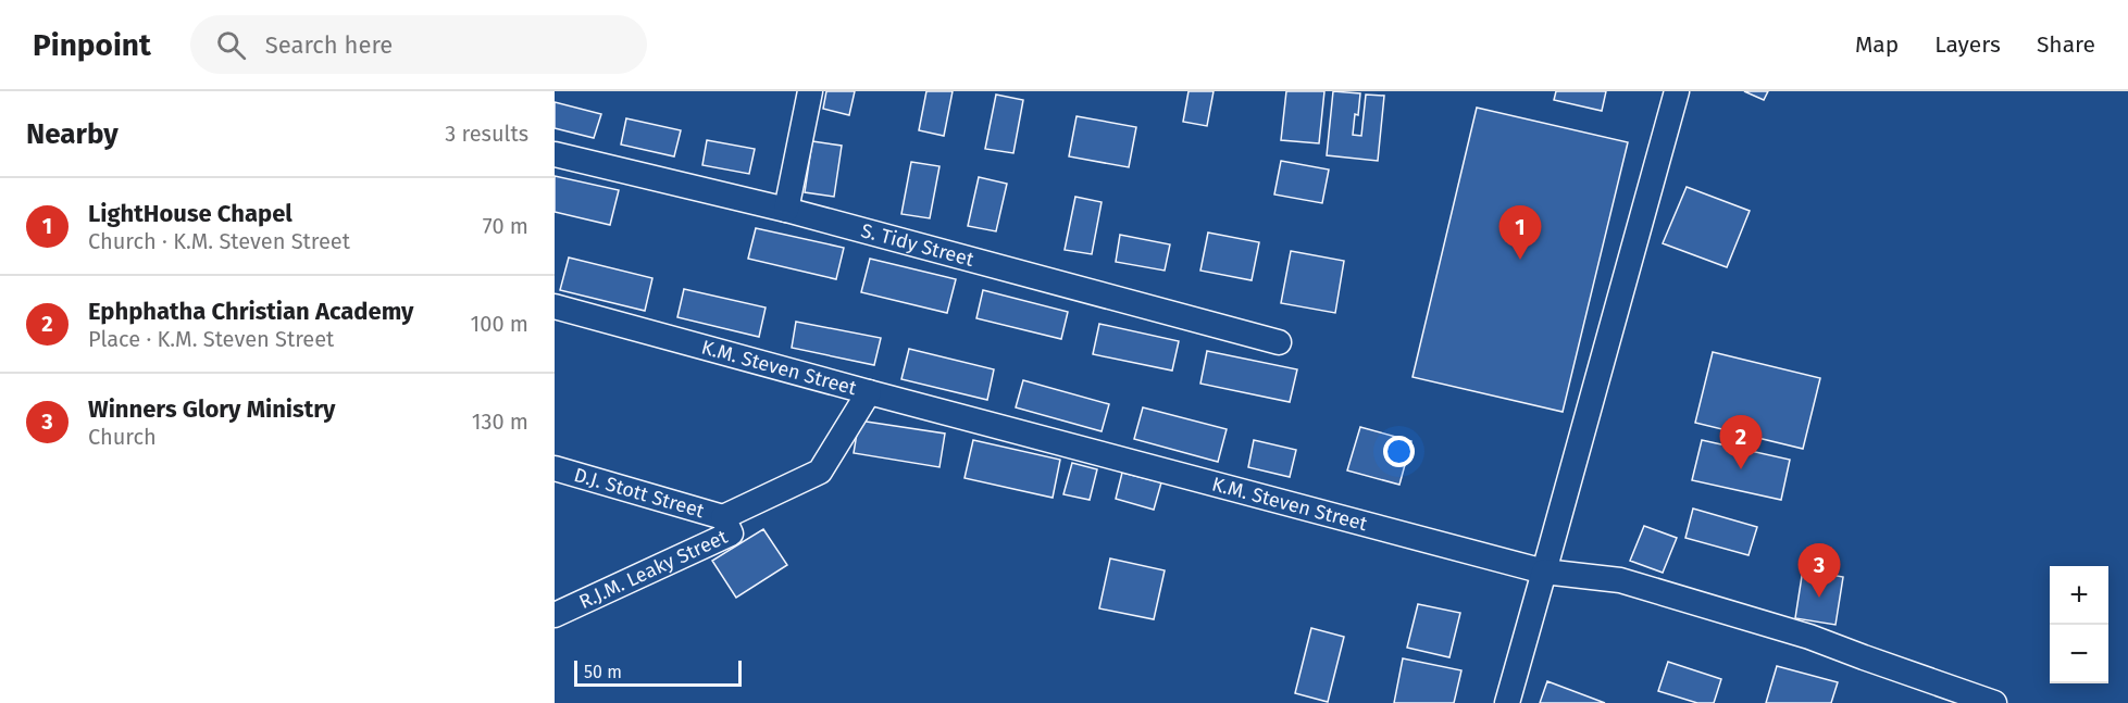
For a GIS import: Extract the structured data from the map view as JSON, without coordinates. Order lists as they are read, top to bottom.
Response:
{
  "streets": {
    "street": [
      "S. Tidy Street",
      "K.M. Steven Street",
      "D.J. Stott Street",
      "R.J.M. Leaky Street"
    ]
  },
  "crossings": [
    ["K.M. Steven Street", "R.J.M. Leaky Street"],
    ["D.J. Stott Street", "R.J.M. Leaky Street"]
  ],
  "scale_bar": "50 m",
  "page": {
    "header": "Pinpoint",
    "search": "Search here",
    "nav": ["Map", "Layers", "Share"],
    "heading": ["Nearby", "3 results"],
    "list": [
      {
        "mark": "1",
        "name": "LightHouse Chapel",
        "note": "Church · K.M. Steven Street",
        "value": "70 m"
      },
      {
        "mark": "2",
        "name": "Ephphatha Christian Academy",
        "note": "Place · K.M. Steven Street",
        "value": "100 m"
      },
      {
        "mark": "3",
        "name": "Winners Glory Ministry",
        "note": "Church",
        "value": "130 m"
      }
    ],
    "pins": ["1", "2", "3"],
    "map_buttons": ["+", "−"],
    "scale": "50 m"
  }
}
